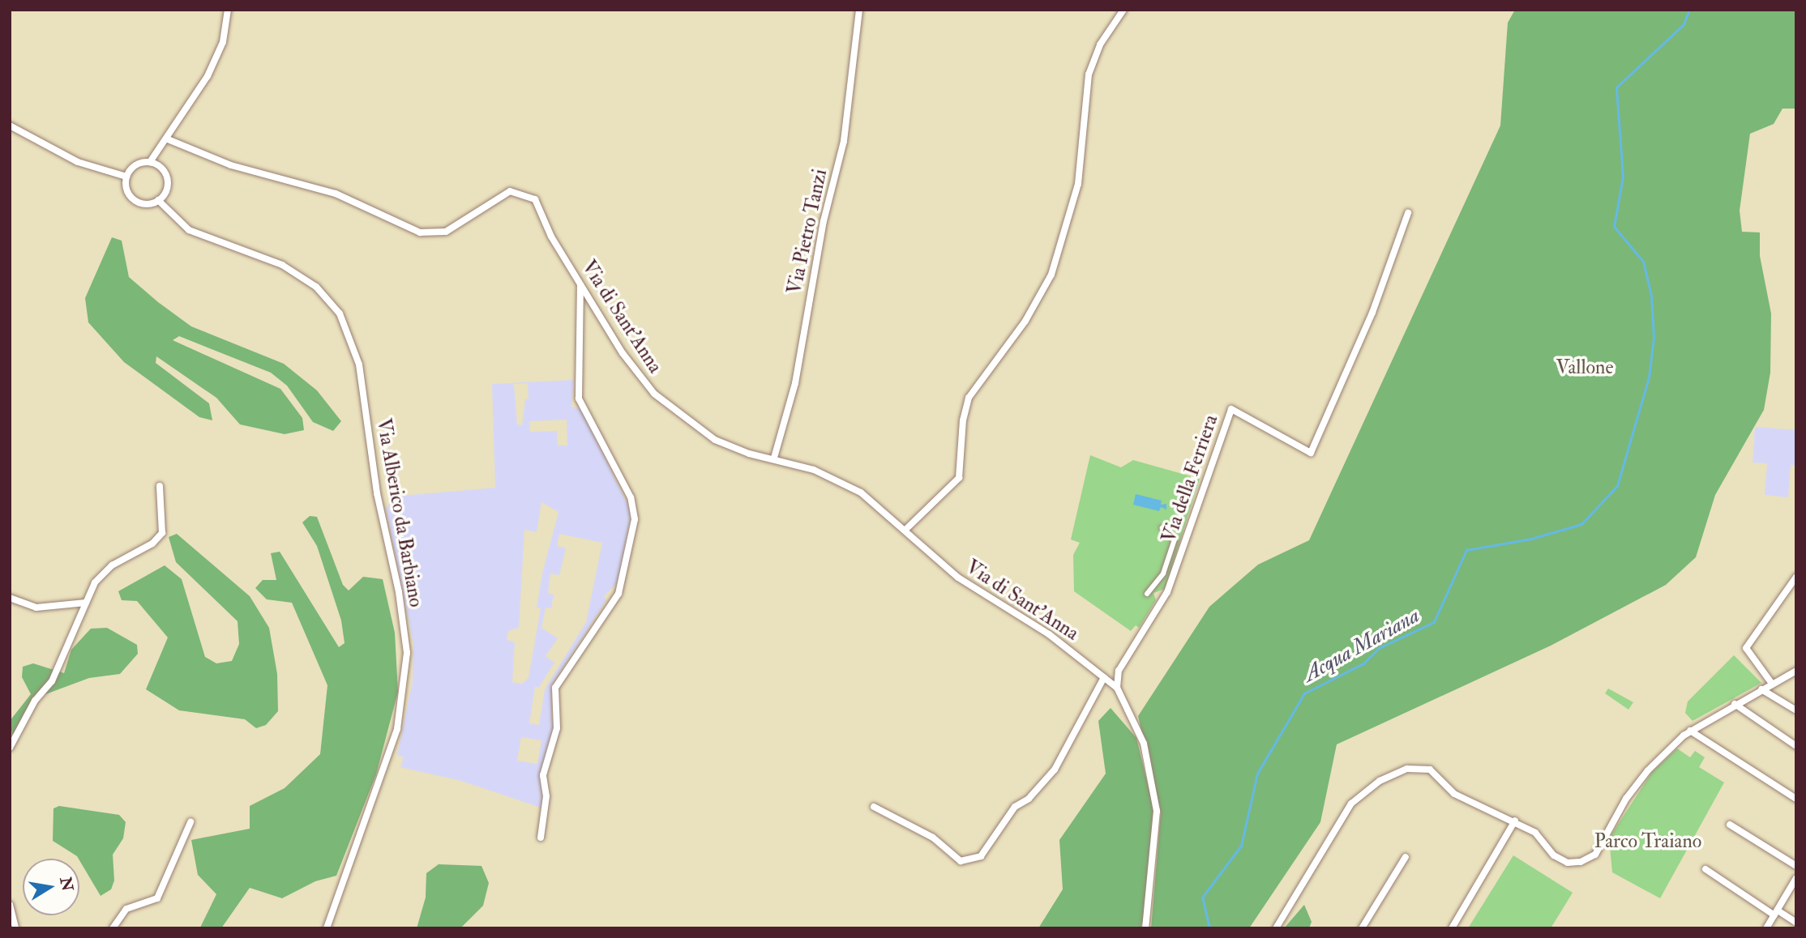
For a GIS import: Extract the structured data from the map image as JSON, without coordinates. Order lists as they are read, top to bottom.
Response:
{
  "streets": {
    "street": [
      "Via Pietro Tanzi",
      "Via di Sant'Anna",
      "Via della Ferriera",
      "Via Alberico da Barbiano"
    ]
  },
  "crossings": [
    ["Via Pietro Tanzi", "Via di Sant'Anna"],
    ["Via di Sant'Anna", "Via della Ferriera"]
  ],
  "water": ["Acqua Mariana"],
  "parks": ["Vallone", "Parco Traiano"],
  "north": "right"
}
